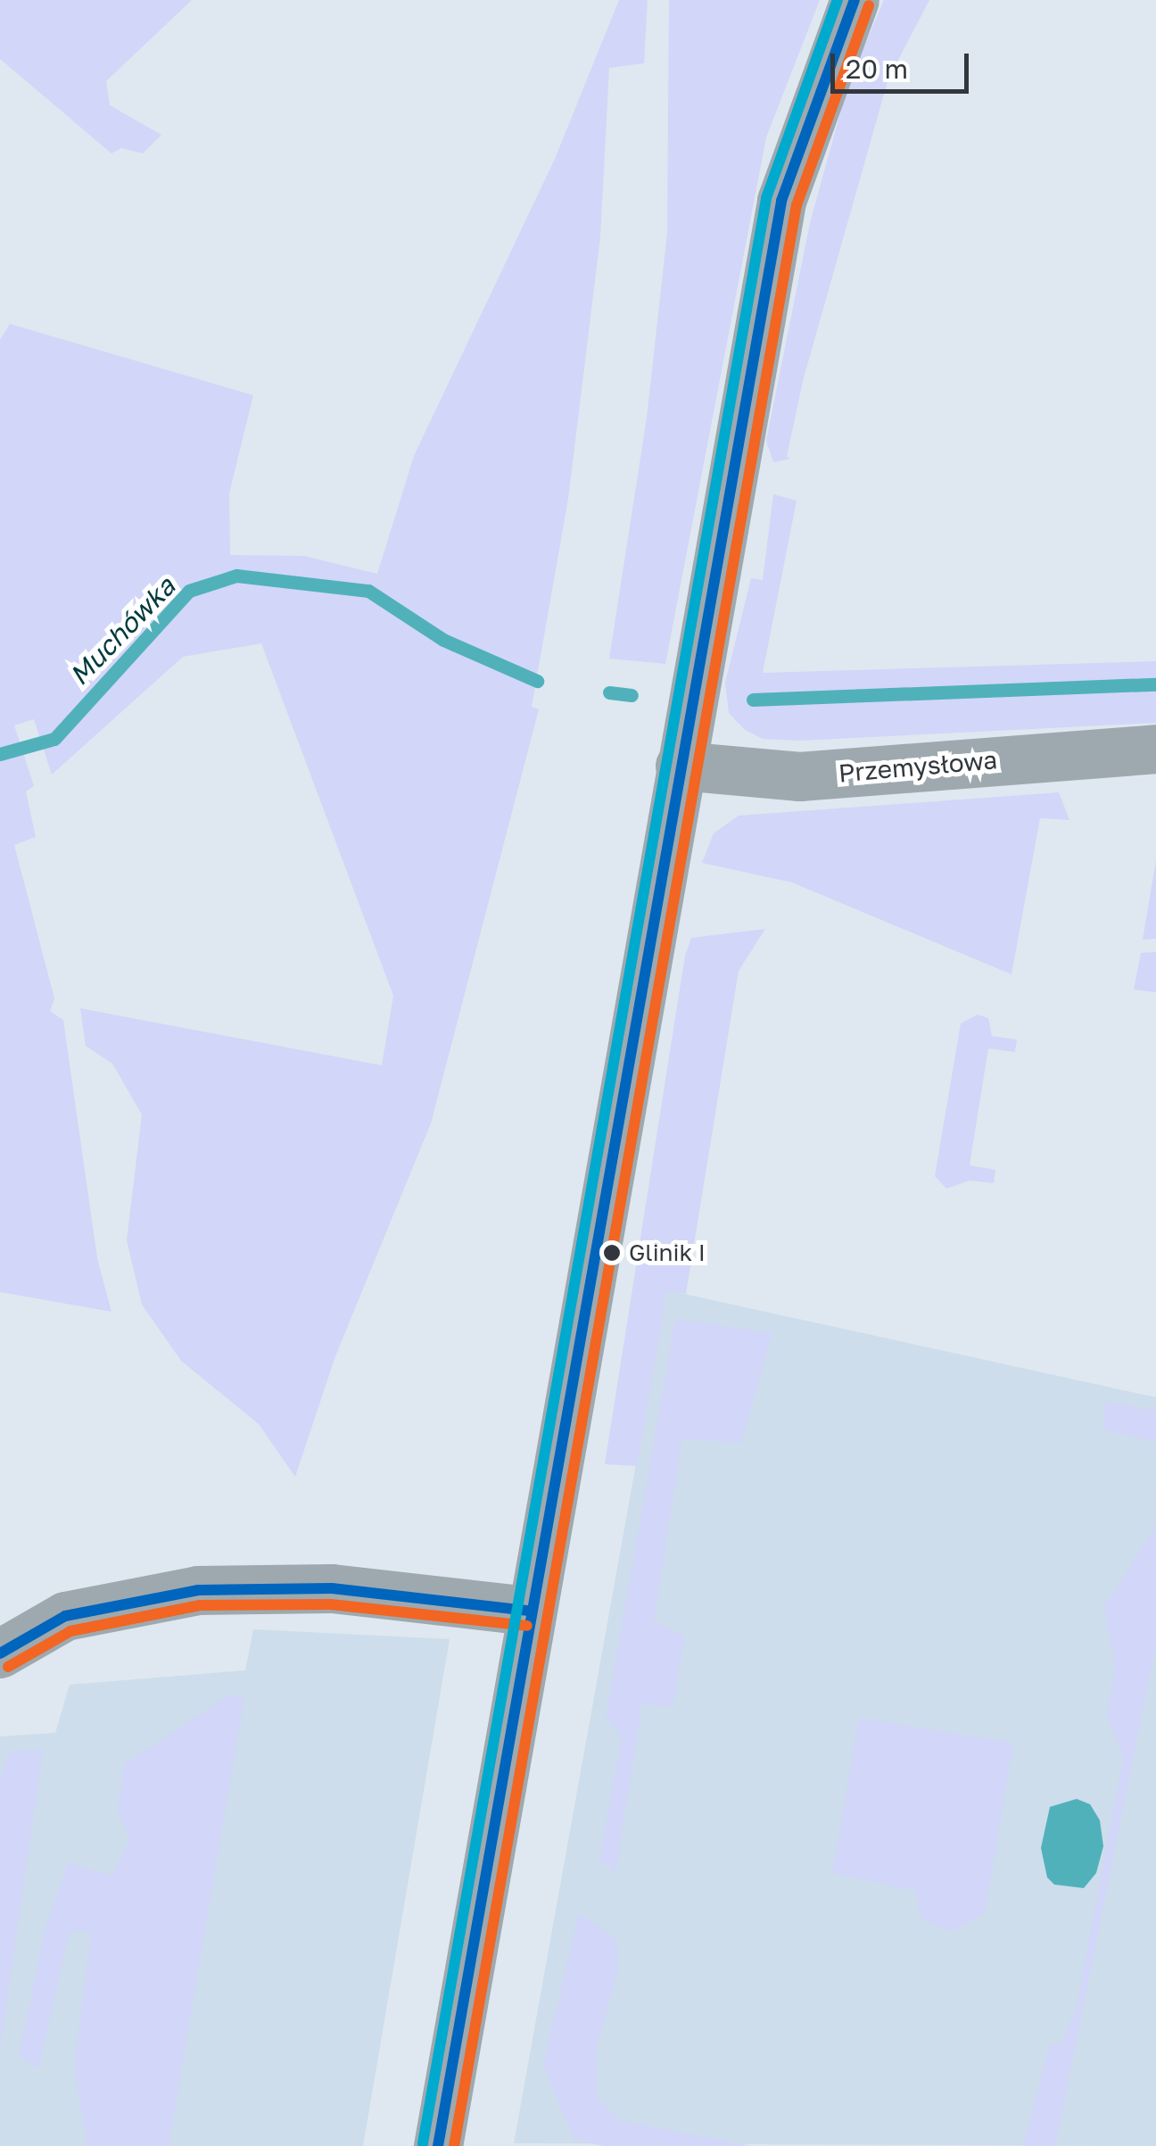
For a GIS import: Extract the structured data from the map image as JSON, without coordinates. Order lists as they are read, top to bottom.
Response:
{
  "streets": {
    "street": ["Przemysłowa"]
  },
  "water": ["Muchówka"],
  "places": ["Glinik I"],
  "scale_bar": "20 m"
}
